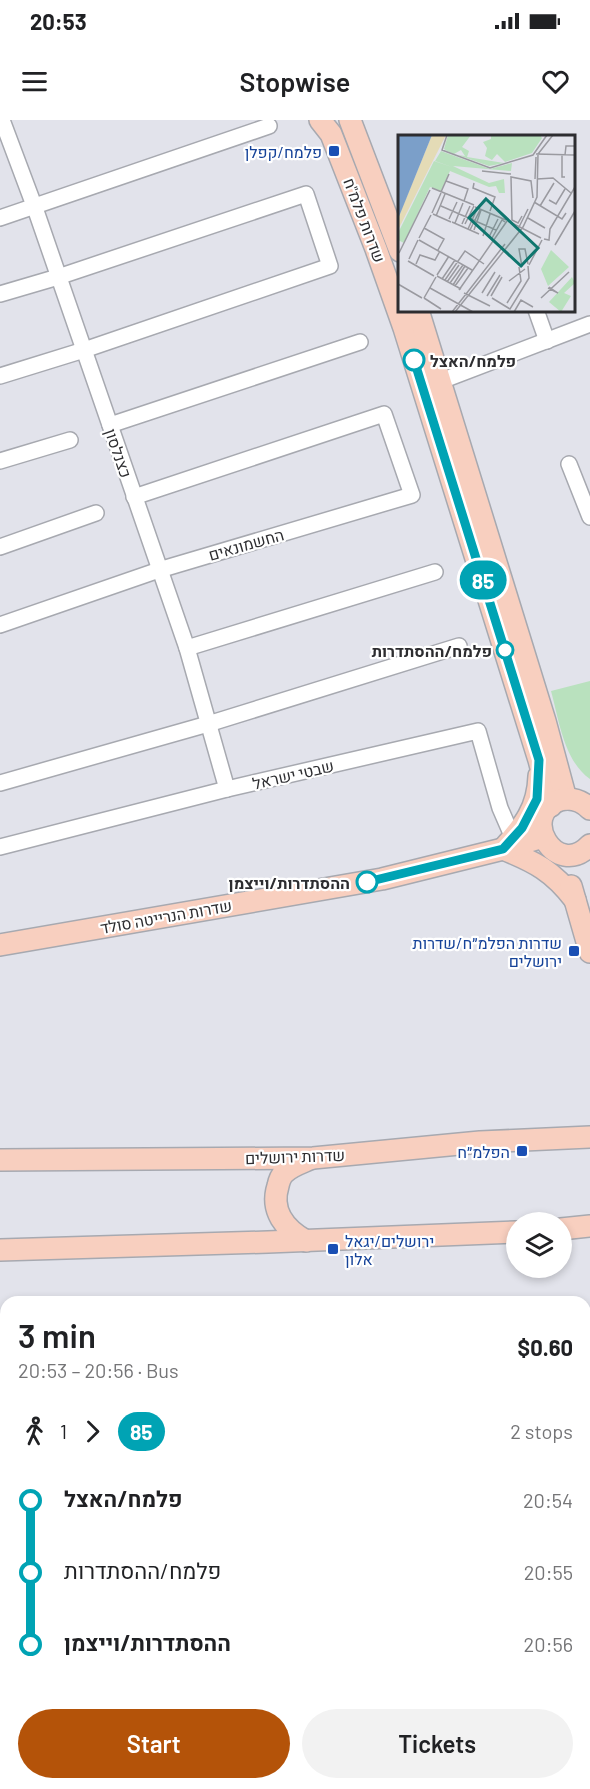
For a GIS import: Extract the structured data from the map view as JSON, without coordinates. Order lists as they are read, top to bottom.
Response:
{
  "streets": {
    "street": [
      "שדרות פלמ\"ח",
      "כצנלסון",
      "החשמונאים",
      "שבטי ישראל",
      "שדרות הנרייטה סולד",
      "שדרות ירושלים"
    ]
  },
  "crossings": [
    ["כצנלסון", "החשמונאים"],
    ["כצנלסון", "שבטי ישראל"],
    ["שבטי ישראל", "שדרות הנרייטה סולד"]
  ],
  "places": {
    "transit": [
      "פלמח/קפלן",
      "שדרות הפלמ״ח/שדרות ירושלים",
      "הפלמ״ח",
      "ירושלים/יגאל אלון"
    ],
    "other": ["פלמח/האצל", "פלמח/ההסתדרות", "ההסתדרות/וייצמן"]
  },
  "lines": ["bus line 85"],
  "page": {
    "status": "20:53",
    "header": "Stopwise",
    "on_map": "85",
    "heading": ["3 min", "20:53 – 20:56 · Bus", "$0.60"],
    "legs": ["1", "85", "2 stops"],
    "list": [
      {
        "name": "פלמח/האצל",
        "value": "20:54"
      },
      {
        "name": "פלמח/ההסתדרות",
        "value": "20:55"
      },
      {
        "name": "ההסתדרות/וייצמן",
        "value": "20:56"
      }
    ],
    "buttons": ["Start", "Tickets"]
  }
}
